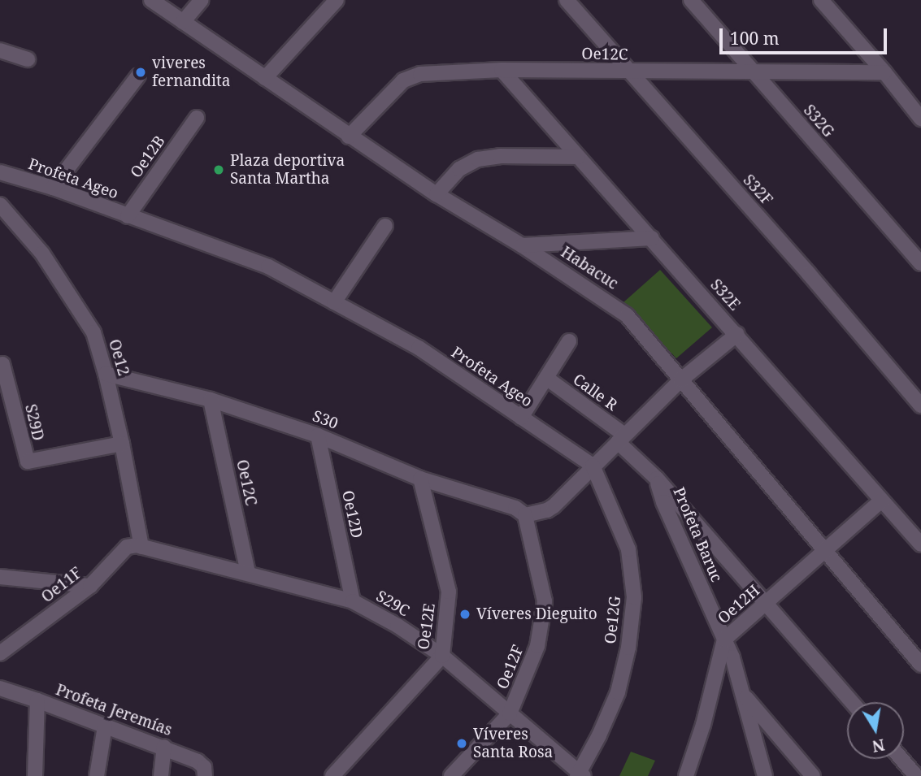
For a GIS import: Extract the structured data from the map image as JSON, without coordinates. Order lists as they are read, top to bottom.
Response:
{
  "streets": {
    "street": [
      "Oe12C",
      "S32G",
      "Oe12B",
      "Profeta Ageo",
      "S32F",
      "Habacuc",
      "S32E",
      "Oe12",
      "Calle R",
      "S30",
      "S29D",
      "Oe12D",
      "Profeta Baruc",
      "Oe11F",
      "S29C",
      "Oe12H",
      "Oe12G",
      "Oe12E",
      "Oe12F",
      "Profeta Jeremías"
    ]
  },
  "crossings": [
    ["Oe12C", "S32G"],
    ["Oe12C", "S32F"],
    ["Oe12C", "Habacuc"],
    ["Oe12C", "S32E"],
    ["Oe12C", "S30"],
    ["Oe12C", "S29C"],
    ["Oe12B", "Profeta Ageo"],
    ["Profeta Ageo", "Oe12G"],
    ["Habacuc", "Oe12H"],
    ["S32E", "Oe12H"],
    ["Oe12", "S30"],
    ["Oe12", "S29D"],
    ["Oe12", "Oe11F"],
    ["Oe12", "S29C"],
    ["S30", "Oe12D"],
    ["S30", "Oe12E"],
    ["S30", "Oe12F"],
    ["Oe12D", "S29C"],
    ["Profeta Baruc", "Oe12H"],
    ["Oe11F", "S29C"],
    ["S29C", "Oe12G"],
    ["S29C", "Oe12E"],
    ["S29C", "Oe12F"]
  ],
  "places": [
    "viveres fernandita",
    "Plaza deportiva Santa Martha",
    "Víveres Dieguito",
    "Víveres Santa Rosa"
  ],
  "scale_bar": "100 m",
  "north": "bottom"
}
